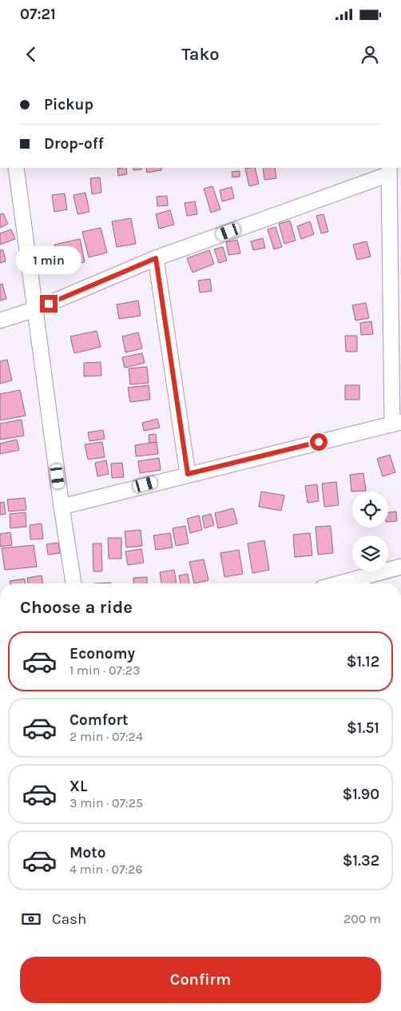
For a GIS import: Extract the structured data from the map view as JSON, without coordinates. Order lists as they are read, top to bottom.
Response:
{
  "page": {
    "status": "07:21",
    "header": "Tako",
    "banner": ["Pickup", "Drop-off"],
    "bubble": "1 min",
    "heading": "Choose a ride",
    "list": [
      {
        "name": "Economy",
        "note": "1 min · 07:23",
        "value": "$1.12"
      },
      {
        "name": "Comfort",
        "note": "2 min · 07:24",
        "value": "$1.51"
      },
      {
        "name": "XL",
        "note": "3 min · 07:25",
        "value": "$1.90"
      },
      {
        "name": "Moto",
        "note": "4 min · 07:26",
        "value": "$1.32"
      }
    ],
    "pay": ["Cash", "200 m"],
    "buttons": "Confirm"
  }
}
